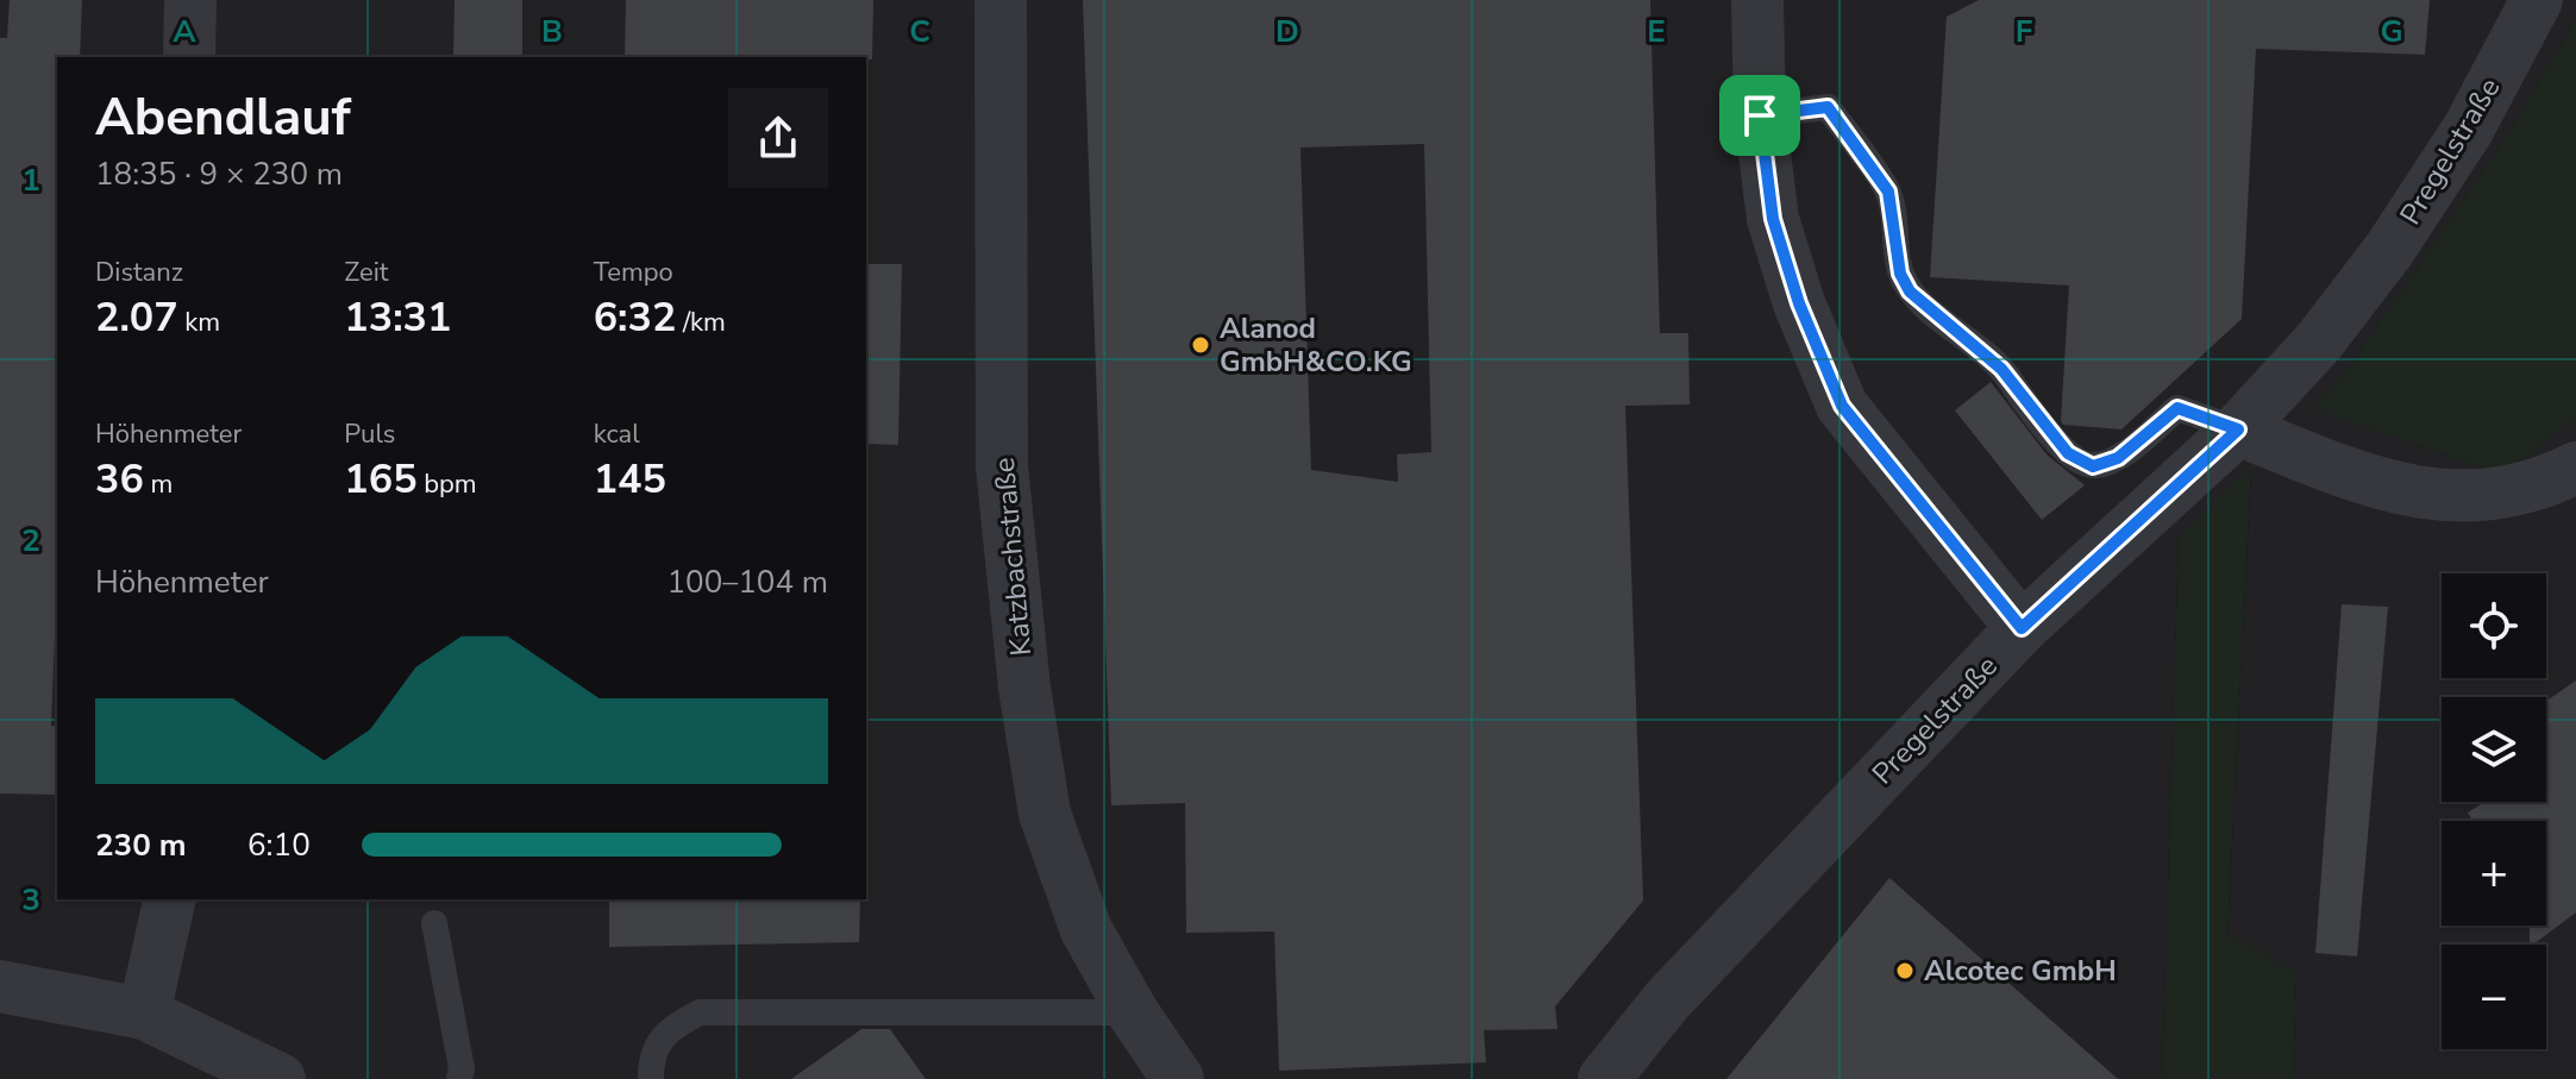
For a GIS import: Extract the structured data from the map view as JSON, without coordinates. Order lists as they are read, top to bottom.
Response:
{
  "streets": {
    "street": ["Pregelstraße", "Katzbachstraße"]
  },
  "places": ["Alanod GmbH&CO.KG", "Alcotec GmbH"],
  "page": {
    "heading": ["Abendlauf", "18:35 · 9 × 230 m"],
    "stats": [
      ["Distanz", "2.07 km"],
      ["Zeit", "13:31"],
      ["Tempo", "6:32 /km"],
      ["Höhenmeter", "36 m"],
      ["Puls", "165 bpm"],
      ["kcal", "145"]
    ],
    "chart": ["Höhenmeter", "100–104 m"],
    "map_buttons": ["+", "−"],
    "list": [
      {
        "name": "230 m",
        "note": "6:10"
      }
    ]
  },
  "grid": {
    "columns": [
      "A",
      "B",
      "C",
      "D",
      "E",
      "F",
      "G"
    ],
    "rows": ["1", "2", "3"]
  }
}
